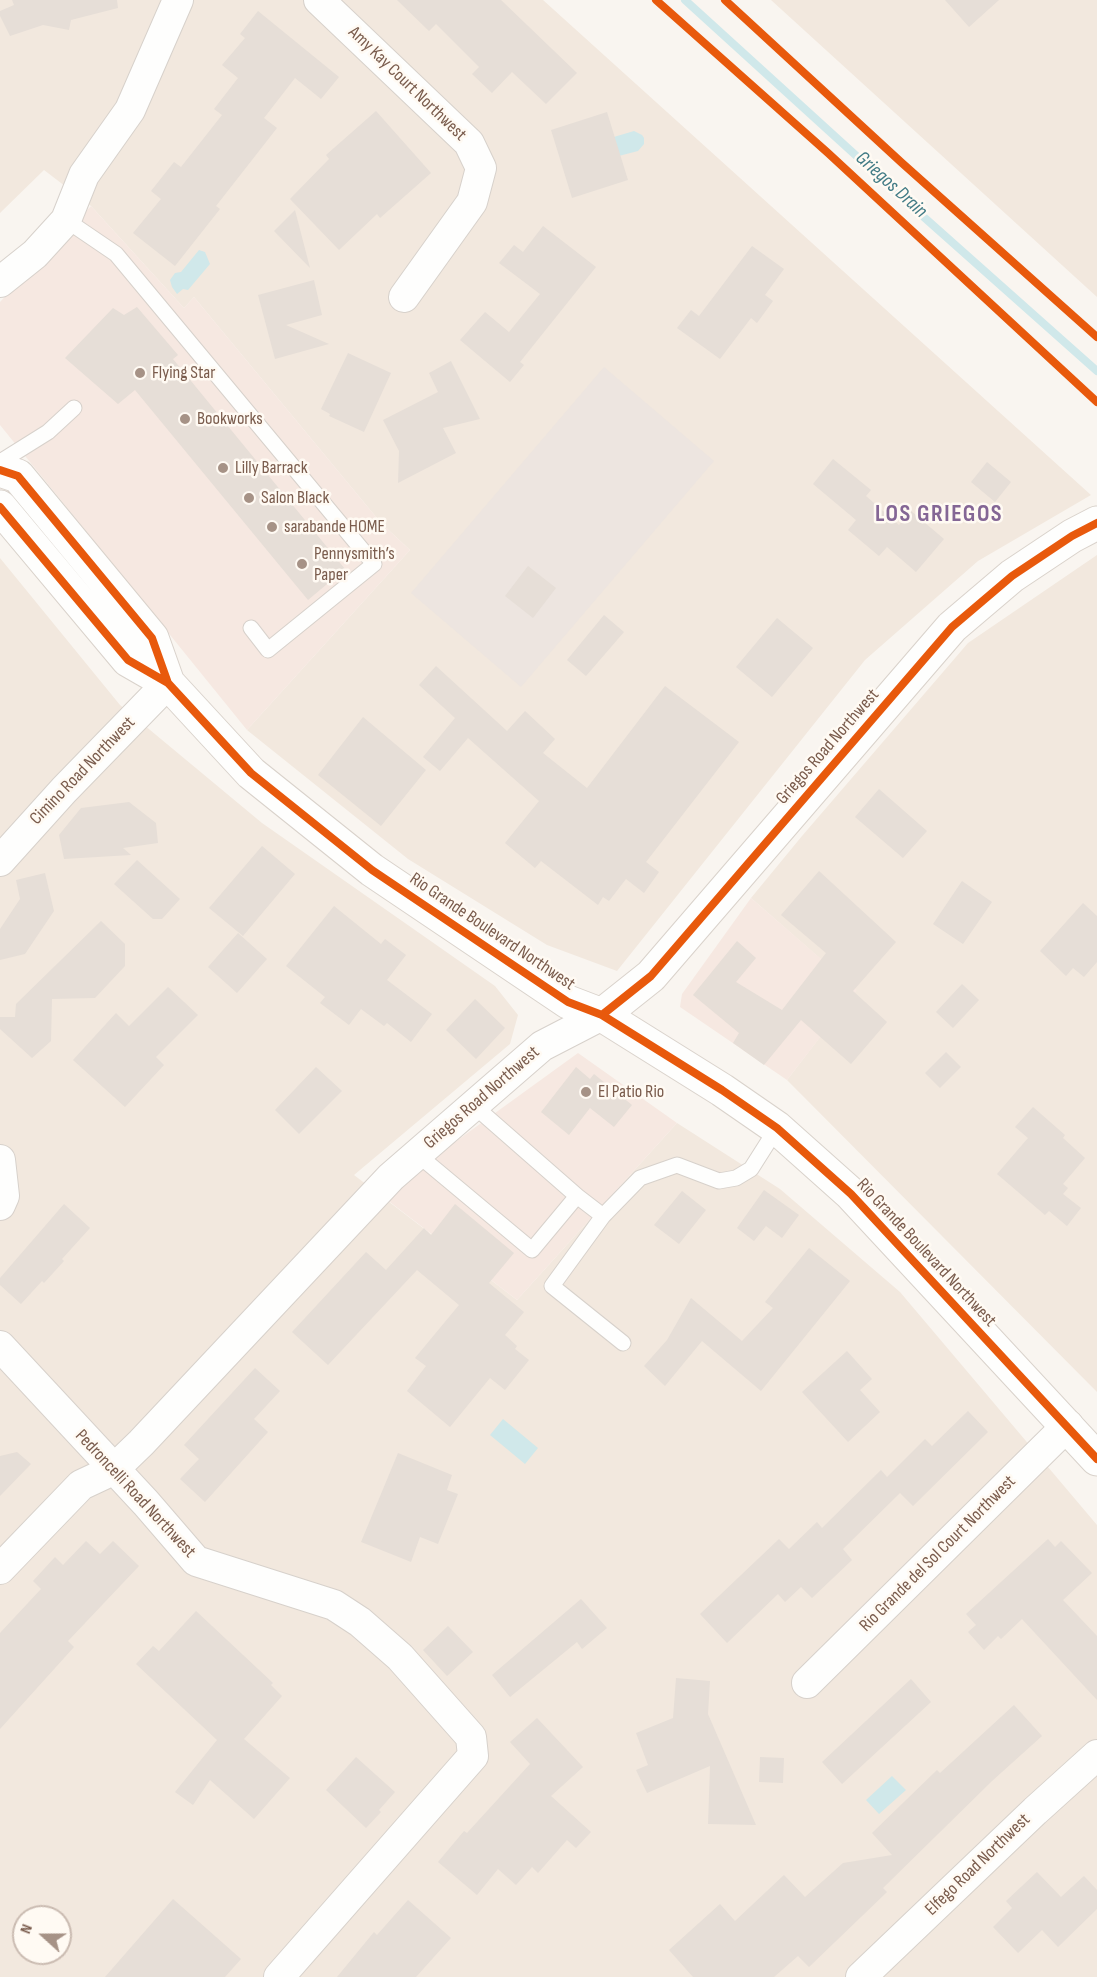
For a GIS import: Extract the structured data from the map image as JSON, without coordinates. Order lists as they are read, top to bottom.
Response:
{
  "streets": {
    "main road": ["Griegos Road Northwest", "Rio Grande Boulevard Northwest"],
    "street": [
      "Amy Kay Court Northwest",
      "Cimino Road Northwest",
      "Pedroncelli Road Northwest",
      "Rio Grande del Sol Court Northwest",
      "Elfego Road Northwest"
    ]
  },
  "crossings": [
    ["Griegos Road Northwest", "Rio Grande Boulevard Northwest"],
    ["Griegos Road Northwest", "Pedroncelli Road Northwest"],
    ["Cimino Road Northwest", "Rio Grande Boulevard Northwest"],
    ["Rio Grande Boulevard Northwest", "Rio Grande del Sol Court Northwest"]
  ],
  "districts": ["LOS GRIEGOS"],
  "water": ["Griegos Drain"],
  "places": [
    "Flying Star",
    "Bookworks",
    "Lilly Barrack",
    "Salon Black",
    "sarabande HOME",
    "Pennysmith’s Paper",
    "El Patio Rio"
  ],
  "north": "left"
}
